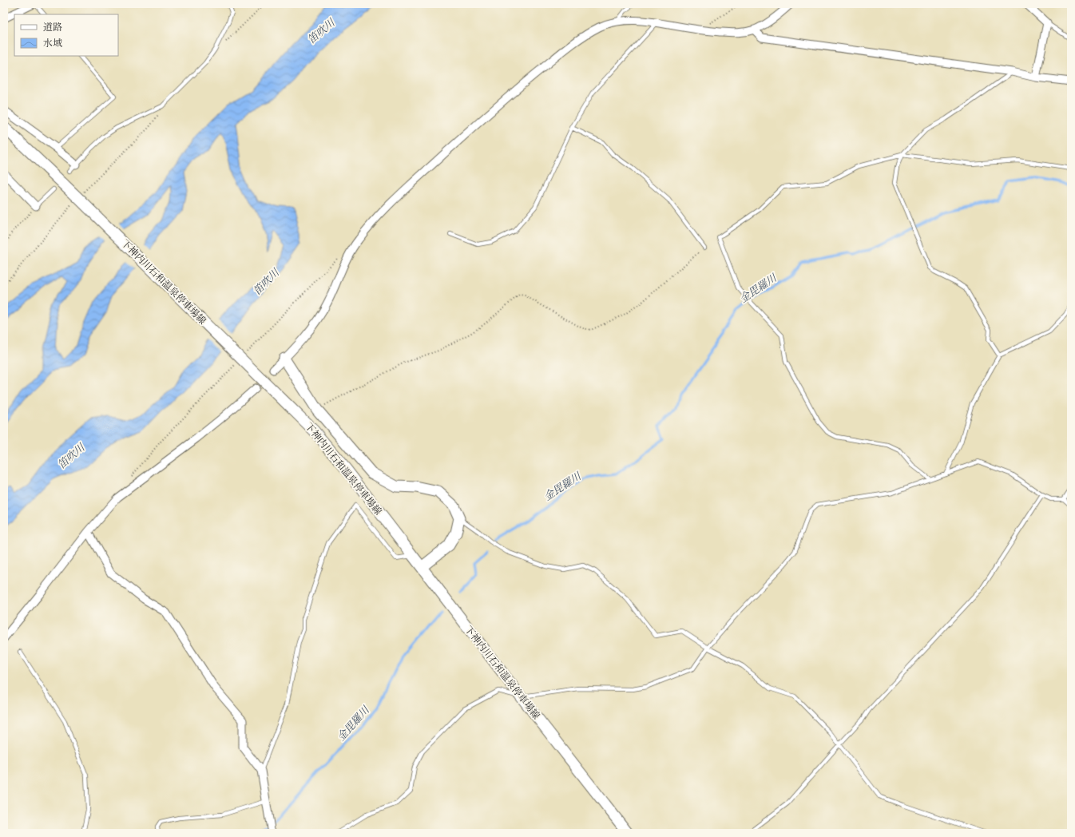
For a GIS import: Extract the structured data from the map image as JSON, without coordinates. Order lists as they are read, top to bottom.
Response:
{
  "streets": {
    "main road": ["下神内川石和温泉停車場線"]
  },
  "water": ["笛吹川", "金毘羅川"],
  "legend": ["道路", "水域"]
}
